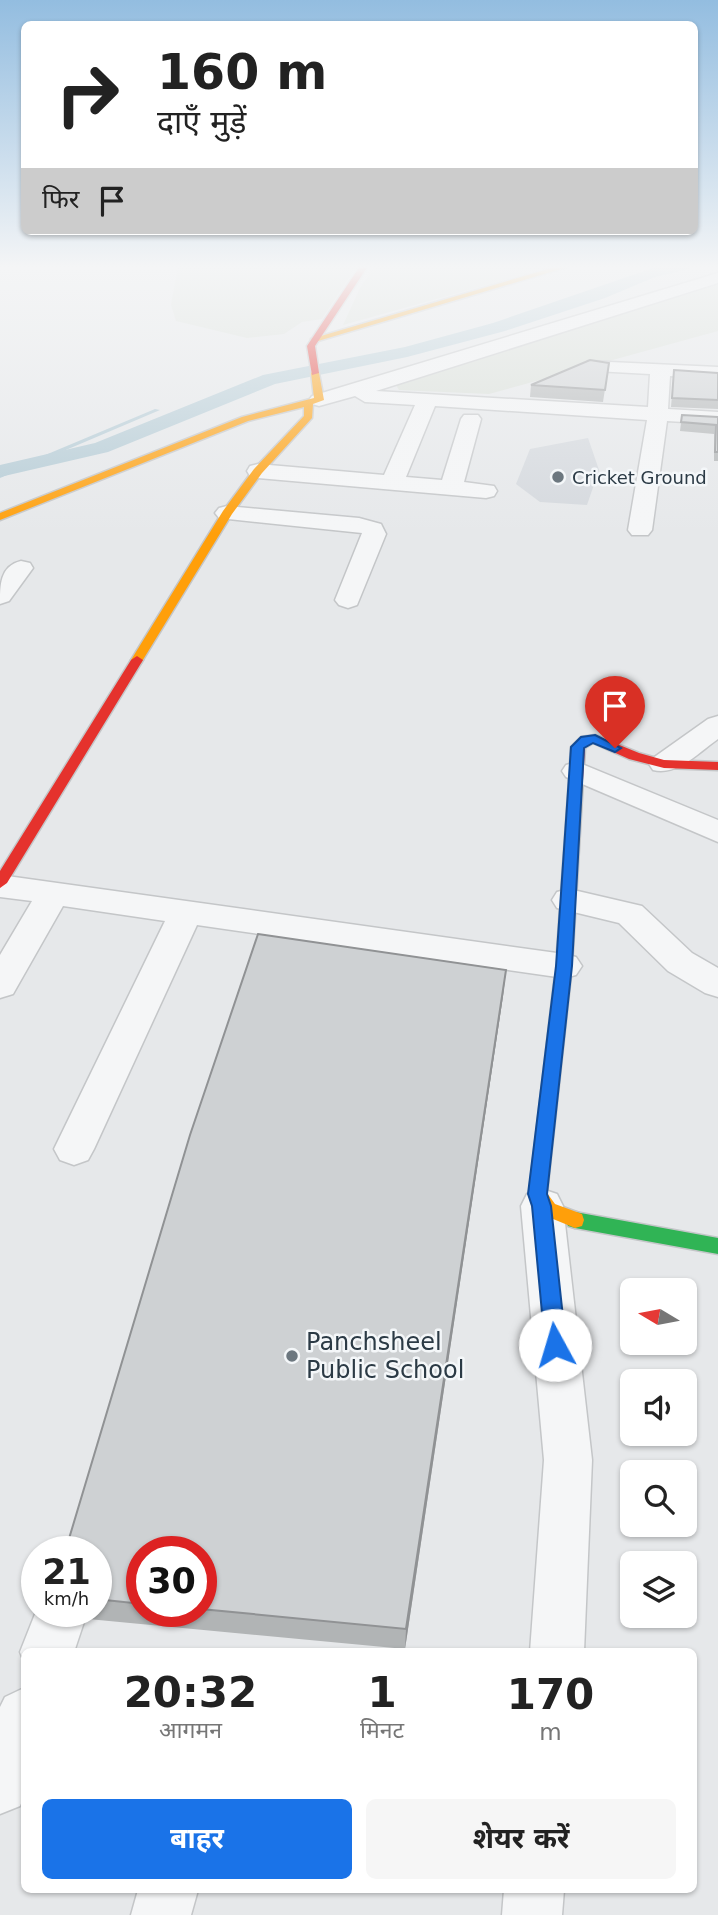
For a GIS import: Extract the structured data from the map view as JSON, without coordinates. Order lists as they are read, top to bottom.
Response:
{
  "places": ["Cricket Ground", "Panchsheel Public School"],
  "north": "left",
  "page": {
    "turn": ["160 m", "दाएँ मुड़ें"],
    "then": "फिर",
    "speed": "21 km/h",
    "limit": "30",
    "eta": [
      "20:32",
      "आगमन",
      "1",
      "मिनट",
      "170",
      "m"
    ],
    "buttons": ["बाहर", "शेयर करें"]
  }
}
